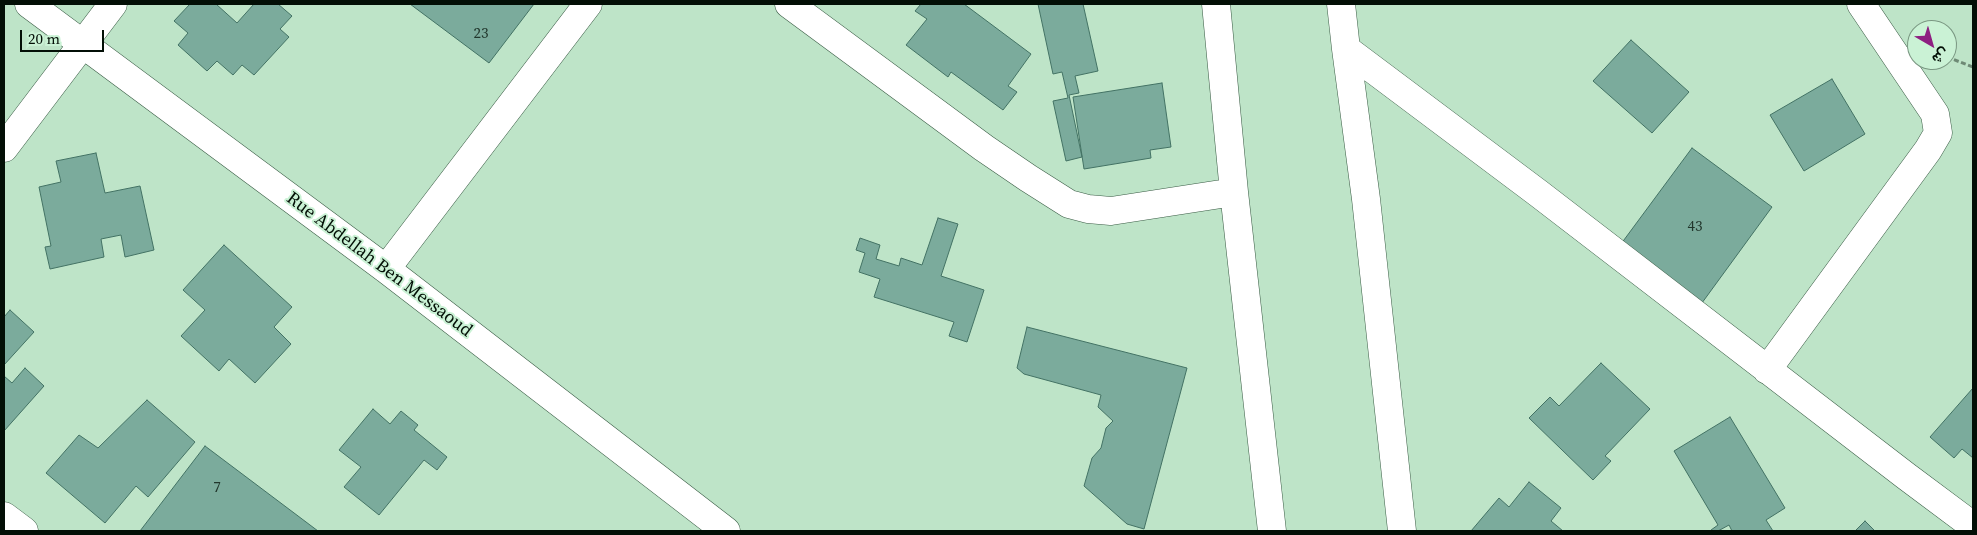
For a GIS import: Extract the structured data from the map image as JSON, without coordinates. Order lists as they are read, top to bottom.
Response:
{
  "streets": {
    "street": ["Rue Abdellah Ben Messaoud"]
  },
  "house_numbers": ["23", "43", "7"],
  "scale_bar": "20 m",
  "north": "bottom right"
}
